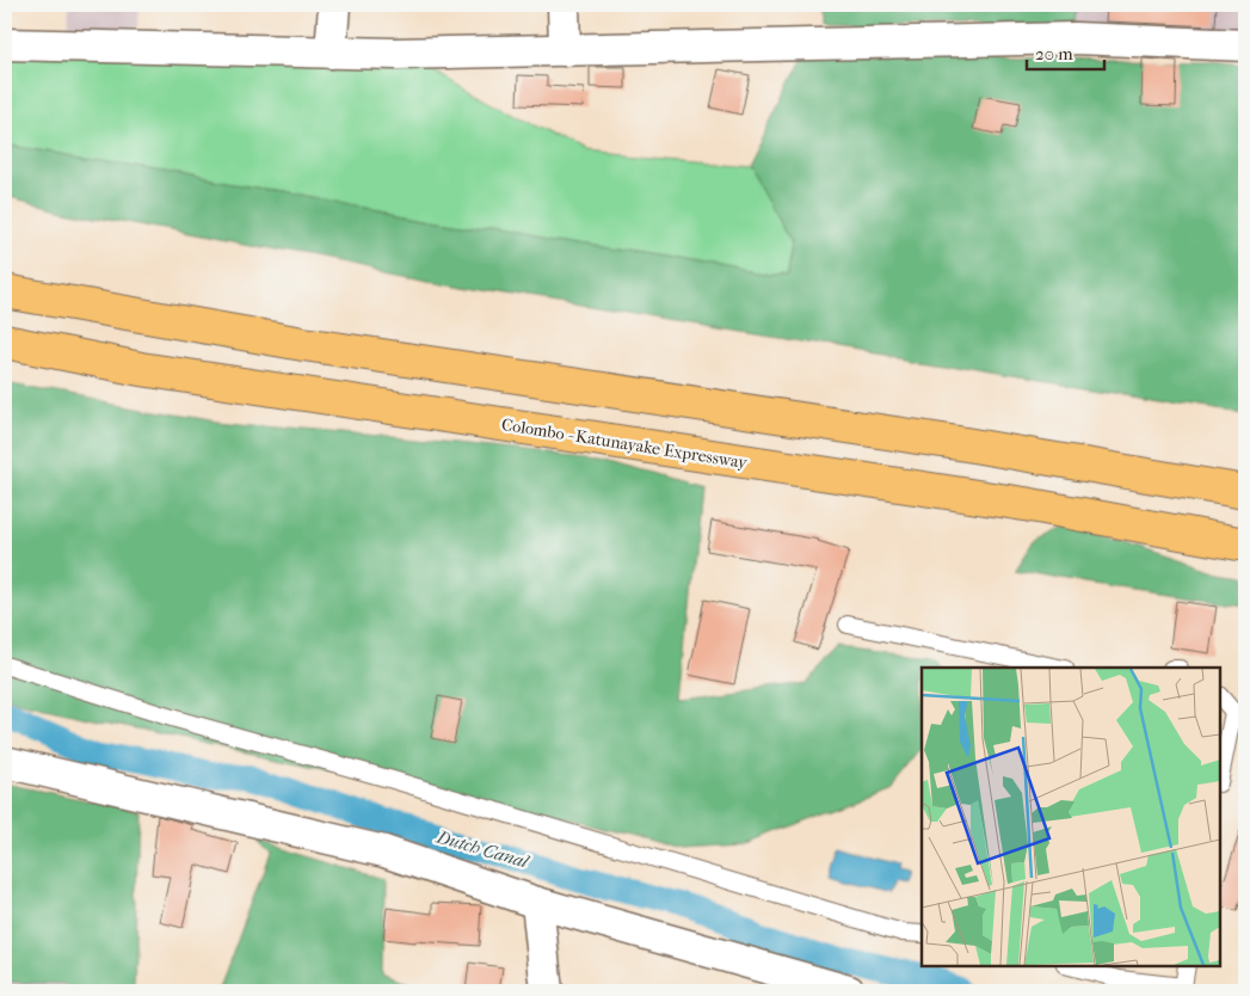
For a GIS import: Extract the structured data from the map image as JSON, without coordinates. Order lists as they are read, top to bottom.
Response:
{
  "streets": {
    "highway": ["Colombo - Katunayake Expressway"]
  },
  "water": ["Dutch Canal"],
  "scale_bar": "20 m"
}
